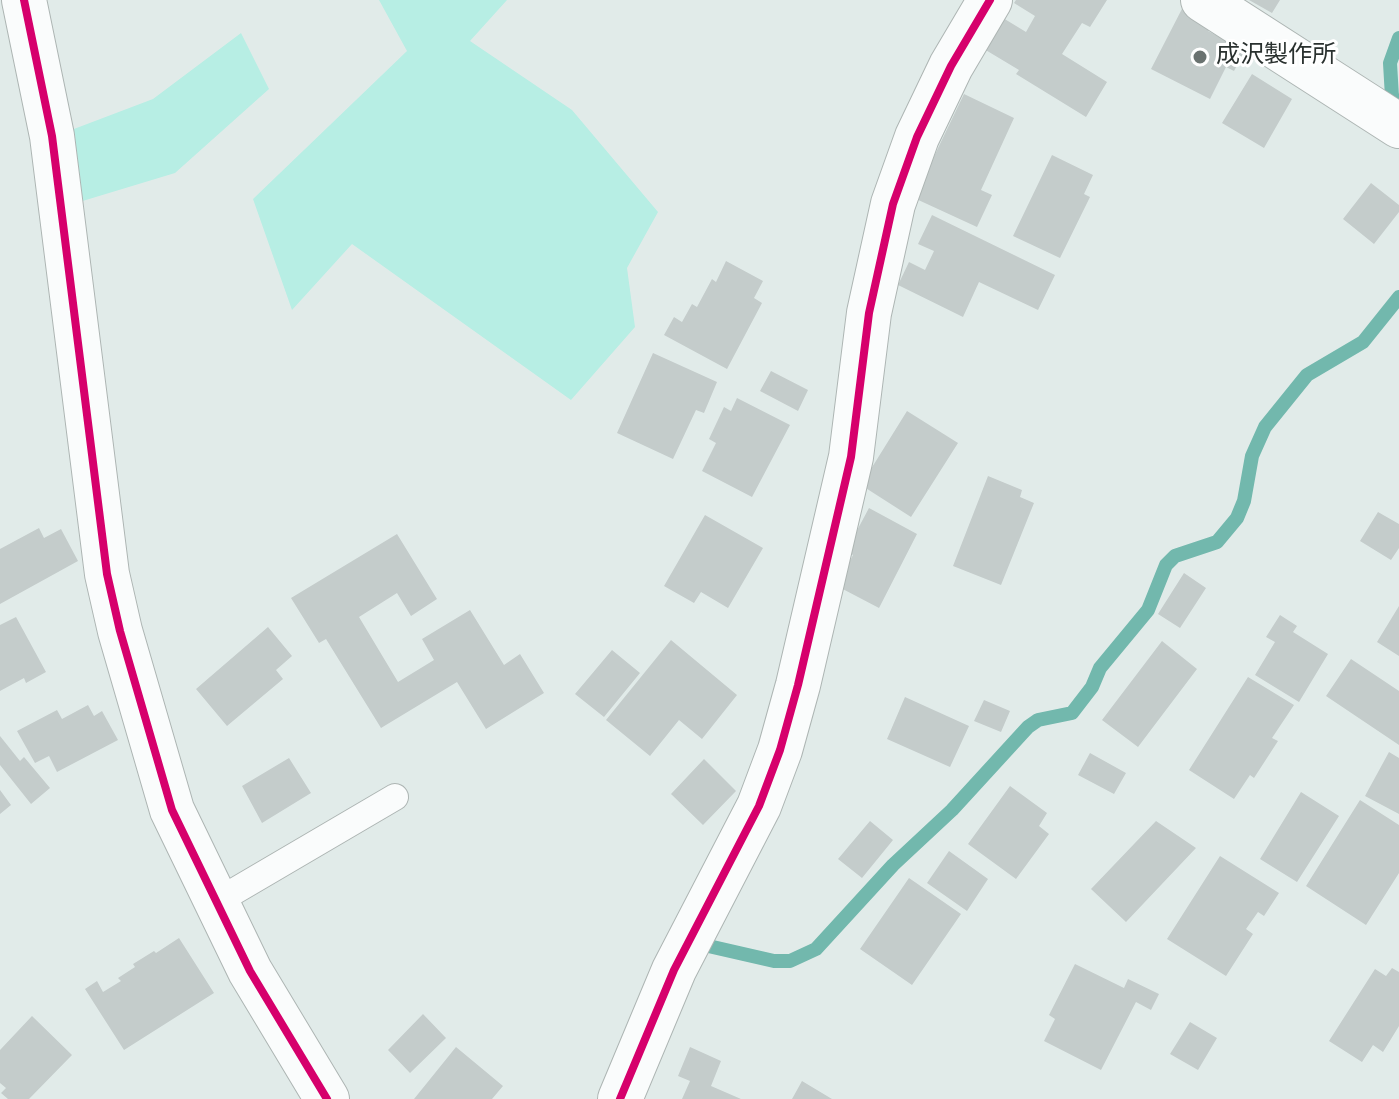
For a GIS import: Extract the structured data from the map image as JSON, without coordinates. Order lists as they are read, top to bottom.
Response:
{
  "places": ["成沢製作所"]
}
